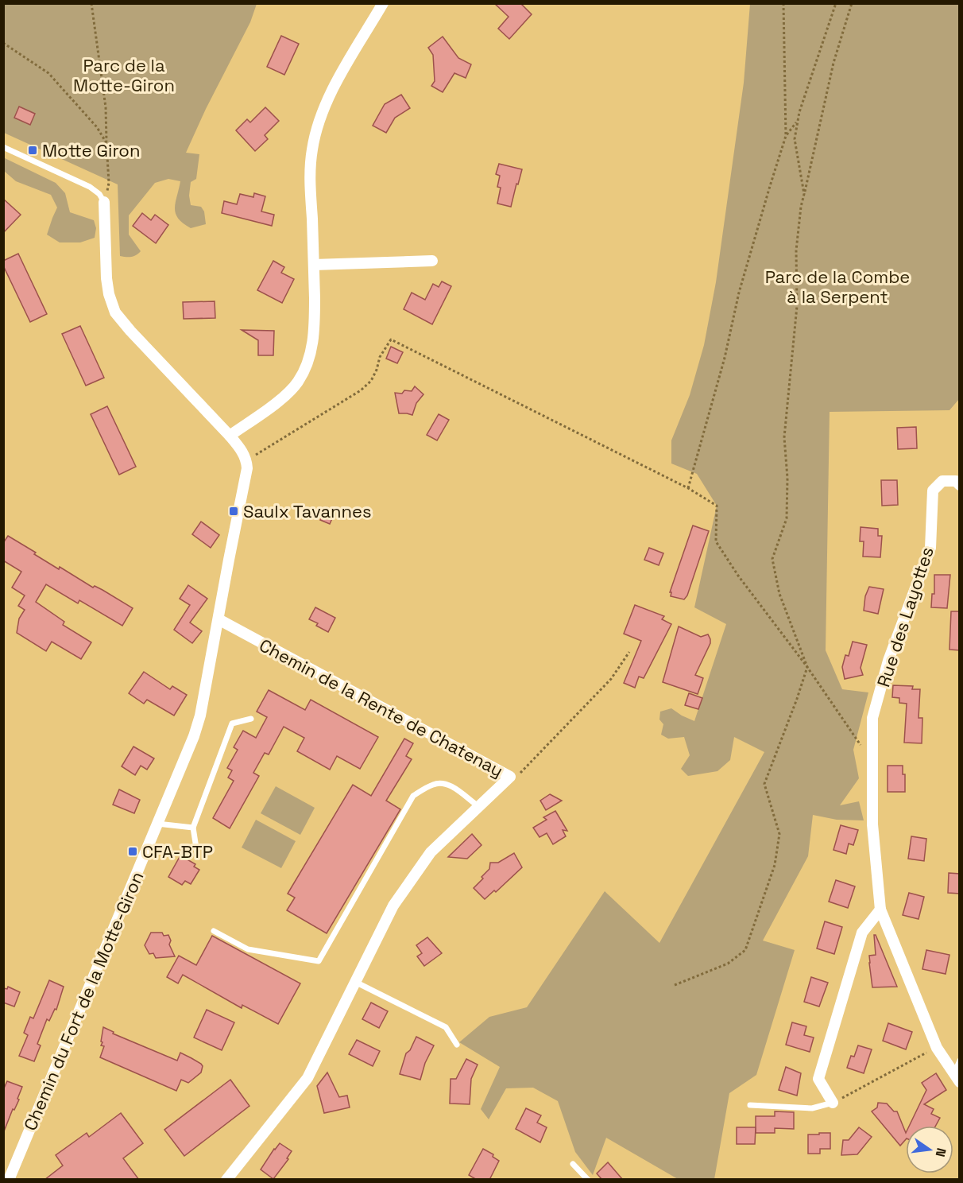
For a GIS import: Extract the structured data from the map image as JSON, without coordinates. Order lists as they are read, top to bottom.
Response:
{
  "streets": {
    "street": ["Rue des Layottes", "Chemin de la Rente de Chatenay", "Chemin du Fort de la Motte-Giron"]
  },
  "crossings": [
    ["Chemin de la Rente de Chatenay", "Chemin du Fort de la Motte-Giron"]
  ],
  "parks": ["Parc de la Motte-Giron", "Parc de la Combe à la Serpent"],
  "places": {
    "transit": ["Motte Giron", "Saulx Tavannes", "CFA-BTP"]
  },
  "north": "right"
}
